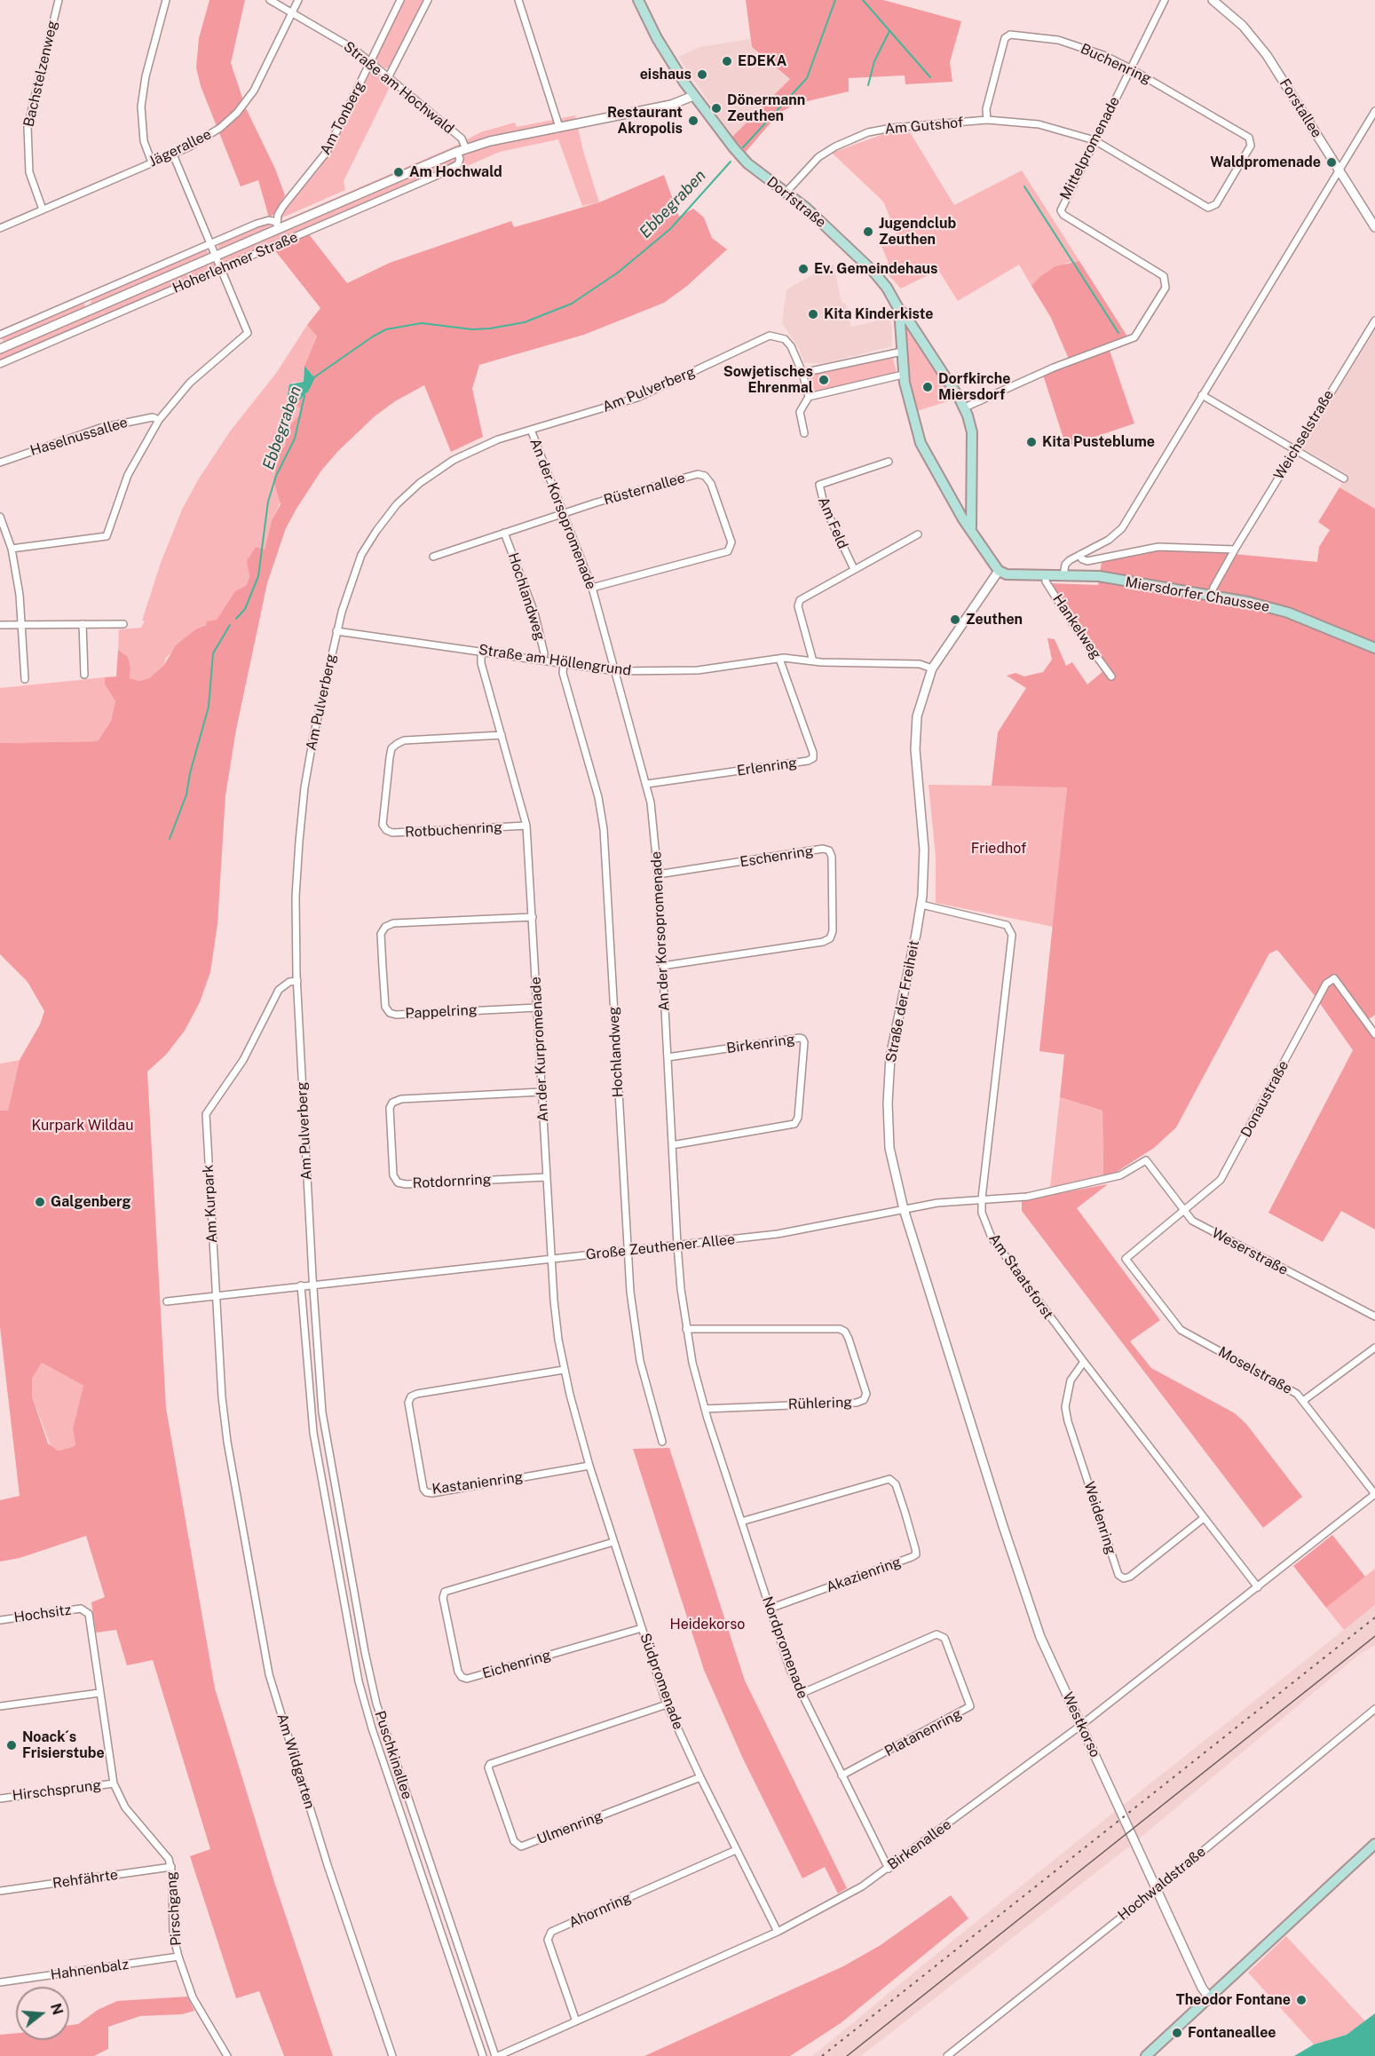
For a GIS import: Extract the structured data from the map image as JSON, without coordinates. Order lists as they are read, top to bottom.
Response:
{
  "streets": {
    "main road": ["Dorfstraße", "Miersdorfer Chaussee"],
    "street": [
      "Buchenring",
      "Bachstelzenweg",
      "Straße am Hochwald",
      "Forstallee",
      "Am Tonberg",
      "Am Gutshof",
      "Jägerallee",
      "Mittelpromenade",
      "Hoherlehmer Straße",
      "Am Pulverberg",
      "Weichselstraße",
      "Haselnussallee",
      "Rüsternallee",
      "An der Korsopromenade",
      "Am Feld",
      "Hochlandweg",
      "Hankelweg",
      "Straße am Höllengrund",
      "Erlenring",
      "Rotbuchenring",
      "Eschenring",
      "Straße der Freiheit",
      "Pappelring",
      "Birkenring",
      "An der Kurpromenade",
      "Donaustraße",
      "Rotdornring",
      "Am Kurpark",
      "Große Zeuthener Allee",
      "Weserstraße",
      "Am Staatsforst",
      "Moselstraße",
      "Rühlering",
      "Kastanienring",
      "Weidenring",
      "Akazienring",
      "Hochsitz",
      "Nordpromenade",
      "Eichenring",
      "Südpromenade",
      "Westkorso",
      "Platanenring",
      "Puschkinallee",
      "Am Wildgarten",
      "Hirschsprung",
      "Ulmenring",
      "Birkenallee",
      "Rehfährte",
      "Hochwaldstraße",
      "Pirschgang",
      "Ahornring",
      "Hahnenbalz"
    ]
  },
  "crossings": [
    ["Buchenring", "Am Gutshof"],
    ["Buchenring", "Mittelpromenade"],
    ["Bachstelzenweg", "Jägerallee"],
    ["Straße am Hochwald", "Am Tonberg"],
    ["Straße am Hochwald", "Jägerallee"],
    ["Straße am Hochwald", "Hoherlehmer Straße"],
    ["Am Tonberg", "Hoherlehmer Straße"],
    ["Am Gutshof", "Dorfstraße"],
    ["Mittelpromenade", "Dorfstraße"],
    ["Dorfstraße", "Hoherlehmer Straße"],
    ["Dorfstraße", "Straße der Freiheit"],
    ["Am Pulverberg", "An der Korsopromenade"],
    ["Am Pulverberg", "Straße am Höllengrund"],
    ["Am Pulverberg", "Am Kurpark"],
    ["Am Pulverberg", "Große Zeuthener Allee"],
    ["Am Pulverberg", "Puschkinallee"],
    ["Weichselstraße", "Miersdorfer Chaussee"],
    ["Rüsternallee", "An der Korsopromenade"],
    ["Rüsternallee", "Hochlandweg"],
    ["An der Korsopromenade", "Straße am Höllengrund"],
    ["An der Korsopromenade", "Erlenring"],
    ["An der Korsopromenade", "Eschenring"],
    ["An der Korsopromenade", "Birkenring"],
    ["An der Korsopromenade", "Große Zeuthener Allee"],
    ["An der Korsopromenade", "Rühlering"],
    ["An der Korsopromenade", "Nordpromenade"],
    ["Miersdorfer Chaussee", "Hankelweg"],
    ["Hochlandweg", "Straße am Höllengrund"],
    ["Hochlandweg", "Große Zeuthener Allee"],
    ["Straße am Höllengrund", "Erlenring"],
    ["Straße am Höllengrund", "Straße der Freiheit"],
    ["Straße am Höllengrund", "An der Kurpromenade"],
    ["Rotbuchenring", "An der Kurpromenade"],
    ["Straße der Freiheit", "Große Zeuthener Allee"],
    ["Straße der Freiheit", "Am Staatsforst"],
    ["Straße der Freiheit", "Westkorso"],
    ["Pappelring", "An der Kurpromenade"],
    ["An der Kurpromenade", "Rotdornring"],
    ["An der Kurpromenade", "Große Zeuthener Allee"],
    ["An der Kurpromenade", "Kastanienring"],
    ["An der Kurpromenade", "Südpromenade"],
    ["Donaustraße", "Weserstraße"],
    ["Donaustraße", "Moselstraße"],
    ["Am Kurpark", "Große Zeuthener Allee"],
    ["Am Kurpark", "Am Wildgarten"],
    ["Große Zeuthener Allee", "Weserstraße"],
    ["Große Zeuthener Allee", "Am Staatsforst"],
    ["Große Zeuthener Allee", "Puschkinallee"],
    ["Am Staatsforst", "Weidenring"],
    ["Am Staatsforst", "Birkenallee"],
    ["Moselstraße", "Birkenallee"],
    ["Kastanienring", "Südpromenade"],
    ["Akazienring", "Nordpromenade"],
    ["Hochsitz", "Pirschgang"],
    ["Nordpromenade", "Platanenring"],
    ["Nordpromenade", "Birkenallee"],
    ["Eichenring", "Südpromenade"],
    ["Südpromenade", "Ulmenring"],
    ["Südpromenade", "Birkenallee"],
    ["Südpromenade", "Ahornring"],
    ["Westkorso", "Birkenallee"],
    ["Westkorso", "Hochwaldstraße"],
    ["Puschkinallee", "Birkenallee"],
    ["Hirschsprung", "Pirschgang"],
    ["Birkenallee", "Ahornring"],
    ["Rehfährte", "Pirschgang"],
    ["Pirschgang", "Hahnenbalz"]
  ],
  "water": ["Ebbegraben"],
  "parks": ["Friedhof", "Kurpark Wildau", "Heidekorso"],
  "places": [
    "EDEKA",
    "eishaus",
    "Dönermann Zeuthen",
    "Restaurant Akropolis",
    "Waldpromenade",
    "Am Hochwald",
    "Jugendclub Zeuthen",
    "Ev. Gemeindehaus",
    "Kita Kinderkiste",
    "Sowjetisches Ehrenmal",
    "Dorfkirche Miersdorf",
    "Kita Pusteblume",
    "Zeuthen",
    "Galgenberg",
    "Noack´s Frisierstube",
    "Theodor Fontane",
    "Fontaneallee"
  ],
  "north": "right"
}
